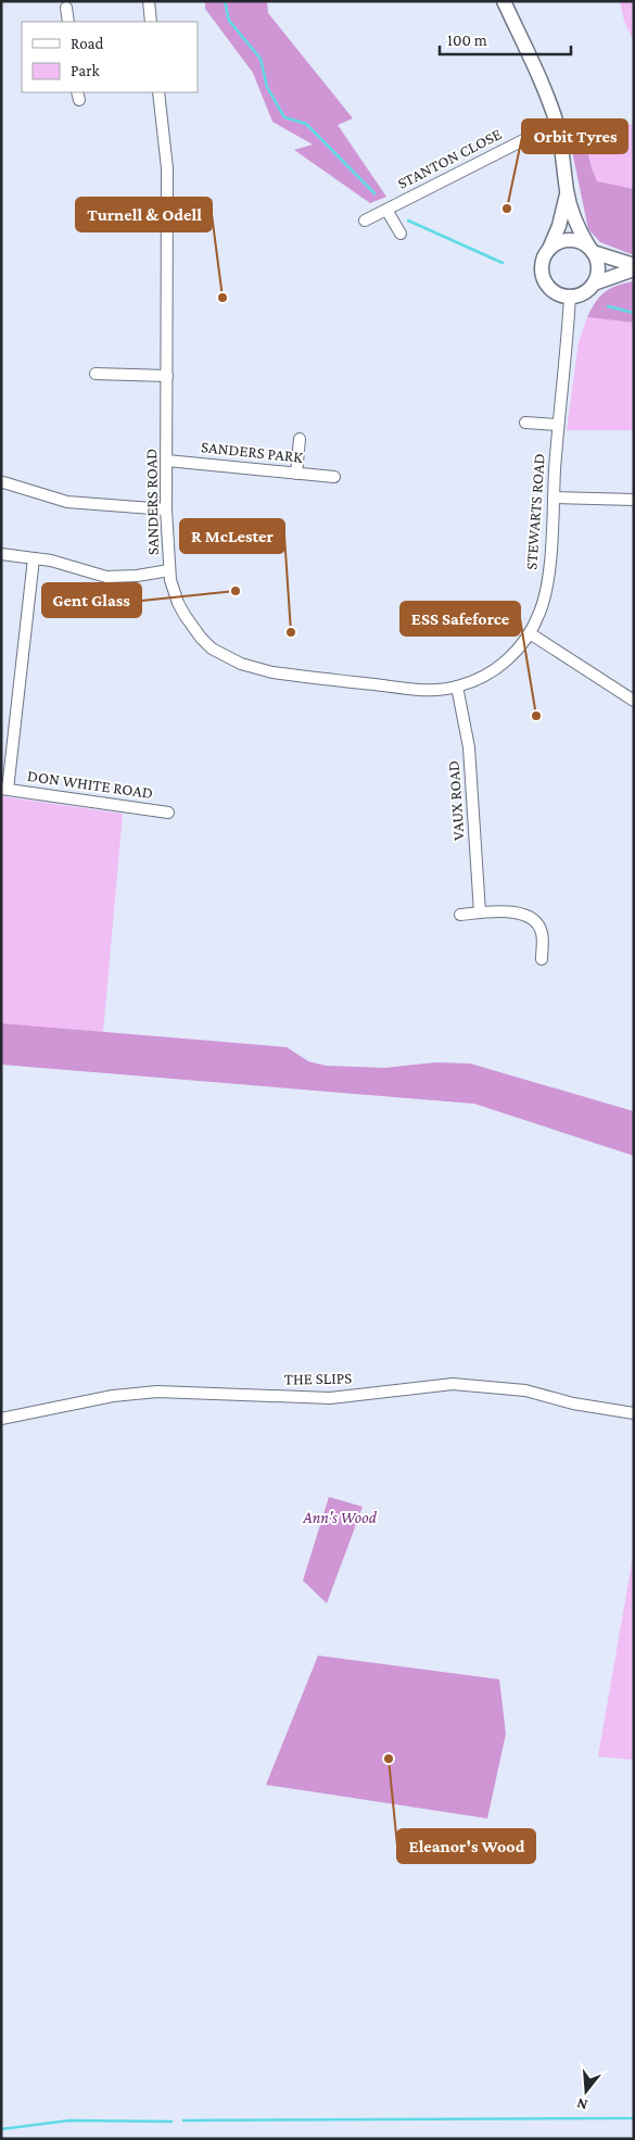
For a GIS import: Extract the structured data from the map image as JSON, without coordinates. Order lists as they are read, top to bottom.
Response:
{
  "streets": {
    "street": [
      "STANTON CLOSE",
      "SANDERS PARK",
      "SANDERS ROAD",
      "STEWARTS ROAD",
      "DON WHITE ROAD",
      "VAUX ROAD",
      "THE SLIPS"
    ]
  },
  "crossings": [
    ["SANDERS PARK", "SANDERS ROAD"],
    ["SANDERS ROAD", "STEWARTS ROAD"],
    ["SANDERS ROAD", "VAUX ROAD"],
    ["STEWARTS ROAD", "VAUX ROAD"]
  ],
  "parks": ["Ann's Wood"],
  "places": [
    "Orbit Tyres",
    "Turnell & Odell",
    "Gent Glass",
    "R McLester",
    "ESS Safeforce",
    "Eleanor's Wood"
  ],
  "legend": ["Road", "Park"],
  "scale_bar": "100 m",
  "north": "bottom"
}
